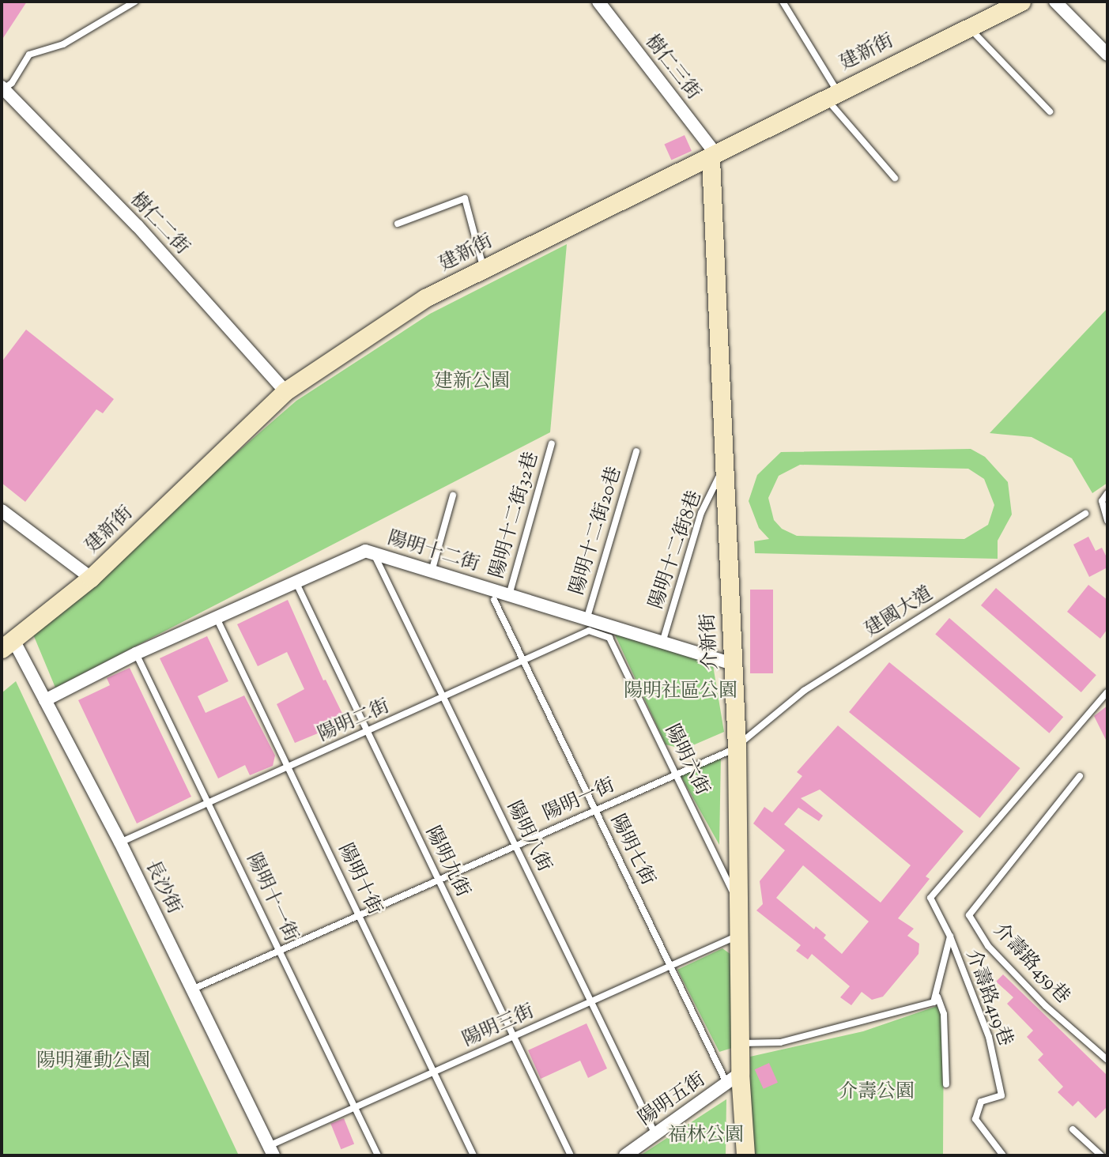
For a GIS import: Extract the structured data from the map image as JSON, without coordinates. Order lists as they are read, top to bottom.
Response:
{
  "streets": {
    "street": [
      "建新街",
      "樹仁三街",
      "樹仁二街",
      "陽明十二街",
      "介新街",
      "長沙街",
      "陽明五街"
    ],
    "lane": [
      "陽明十二街32巷",
      "陽明十二街20巷",
      "陽明十二街8巷",
      "建國大道",
      "陽明二街",
      "陽明六街",
      "陽明一街",
      "陽明八街",
      "陽明七街",
      "陽明九街",
      "陽明十街",
      "陽明十一街",
      "介壽路459巷",
      "介壽路419巷",
      "陽明三街"
    ]
  },
  "crossings": [
    ["建新街", "樹仁三街"],
    ["建新街", "樹仁二街"],
    ["建新街", "介新街"],
    ["建新街", "長沙街"],
    ["樹仁三街", "介新街"],
    ["陽明十二街32巷", "陽明十二街"],
    ["陽明十二街20巷", "陽明十二街"],
    ["陽明十二街8巷", "陽明十二街"],
    ["陽明十二街8巷", "介新街"],
    ["陽明十二街", "介新街"],
    ["陽明十二街", "陽明八街"],
    ["陽明十二街", "陽明九街"],
    ["陽明十二街", "陽明十街"],
    ["陽明十二街", "長沙街"],
    ["陽明十二街", "陽明十一街"],
    ["建國大道", "介新街"],
    ["建國大道", "陽明一街"],
    ["介新街", "陽明六街"],
    ["介新街", "陽明一街"],
    ["介新街", "陽明七街"],
    ["介新街", "陽明三街"],
    ["介新街", "陽明五街"],
    ["陽明二街", "陽明六街"],
    ["陽明二街", "陽明八街"],
    ["陽明二街", "陽明七街"],
    ["陽明二街", "陽明九街"],
    ["陽明二街", "陽明十街"],
    ["陽明二街", "長沙街"],
    ["陽明二街", "陽明十一街"],
    ["陽明六街", "陽明一街"],
    ["陽明一街", "陽明八街"],
    ["陽明一街", "陽明七街"],
    ["陽明一街", "陽明九街"],
    ["陽明一街", "陽明十街"],
    ["陽明一街", "長沙街"],
    ["陽明一街", "陽明十一街"],
    ["陽明八街", "陽明三街"],
    ["陽明八街", "陽明五街"],
    ["陽明七街", "陽明三街"],
    ["陽明七街", "陽明五街"],
    ["陽明九街", "陽明三街"],
    ["陽明十街", "陽明三街"],
    ["長沙街", "陽明三街"],
    ["陽明十一街", "陽明三街"]
  ],
  "parks": [
    "建新公園",
    "陽明社區公園",
    "陽明運動公園",
    "介壽公園",
    "福林公園"
  ]
}
